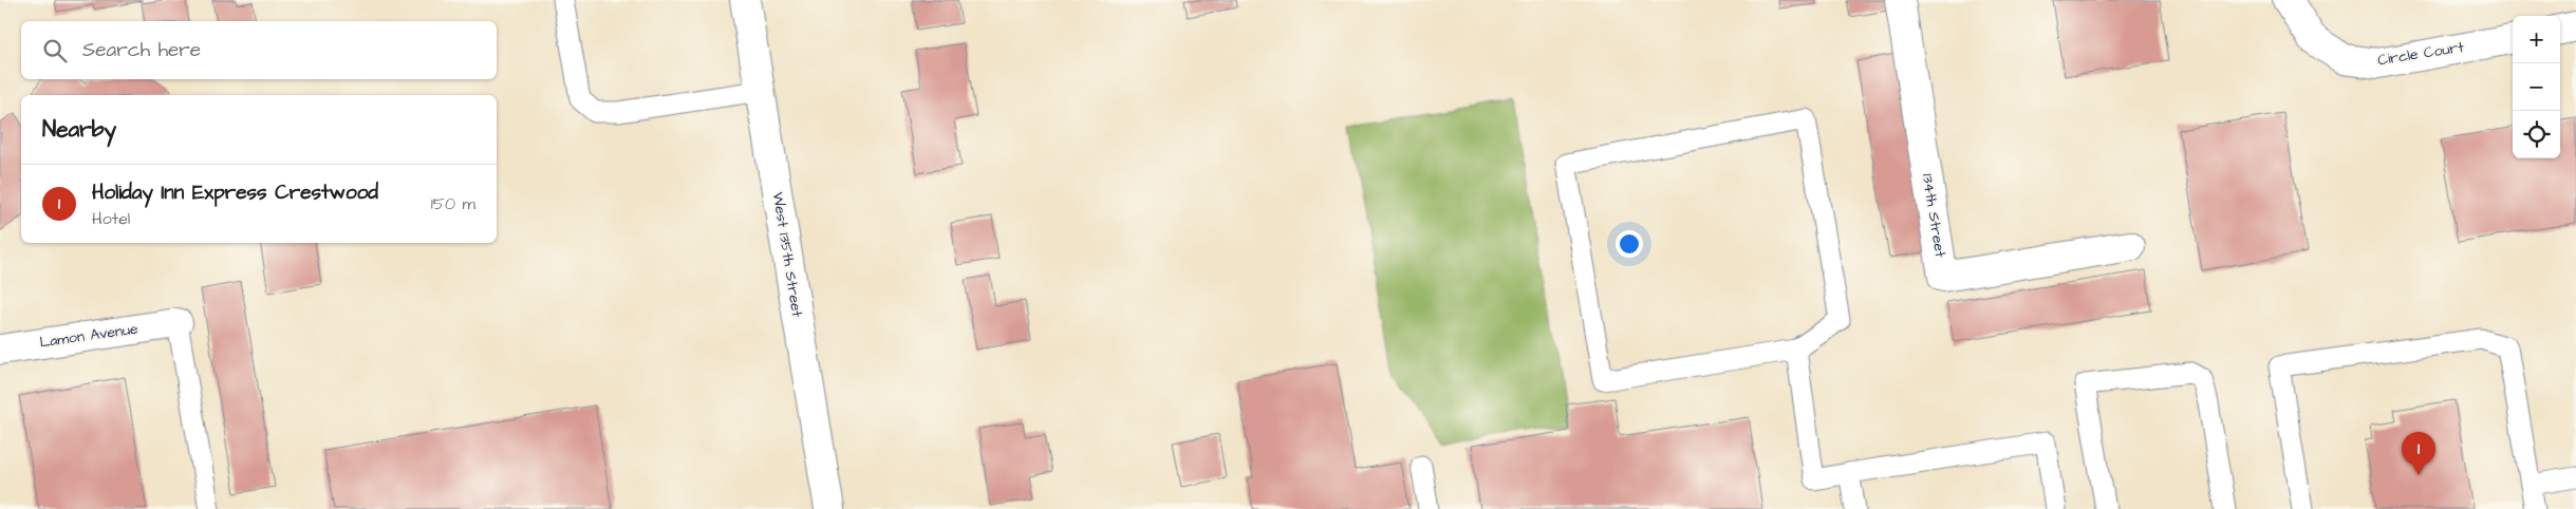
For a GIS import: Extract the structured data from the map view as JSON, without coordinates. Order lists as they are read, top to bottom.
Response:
{
  "streets": {
    "street": [
      "Circle Court",
      "134th Street",
      "West 135th Street",
      "Lamon Avenue"
    ]
  },
  "page": {
    "map_buttons": ["+", "−"],
    "search": "Search here",
    "heading": "Nearby",
    "list": [
      {
        "mark": "1",
        "name": "Holiday Inn Express Crestwood",
        "note": "Hotel",
        "value": "150 m"
      }
    ],
    "pins": "1"
  }
}
